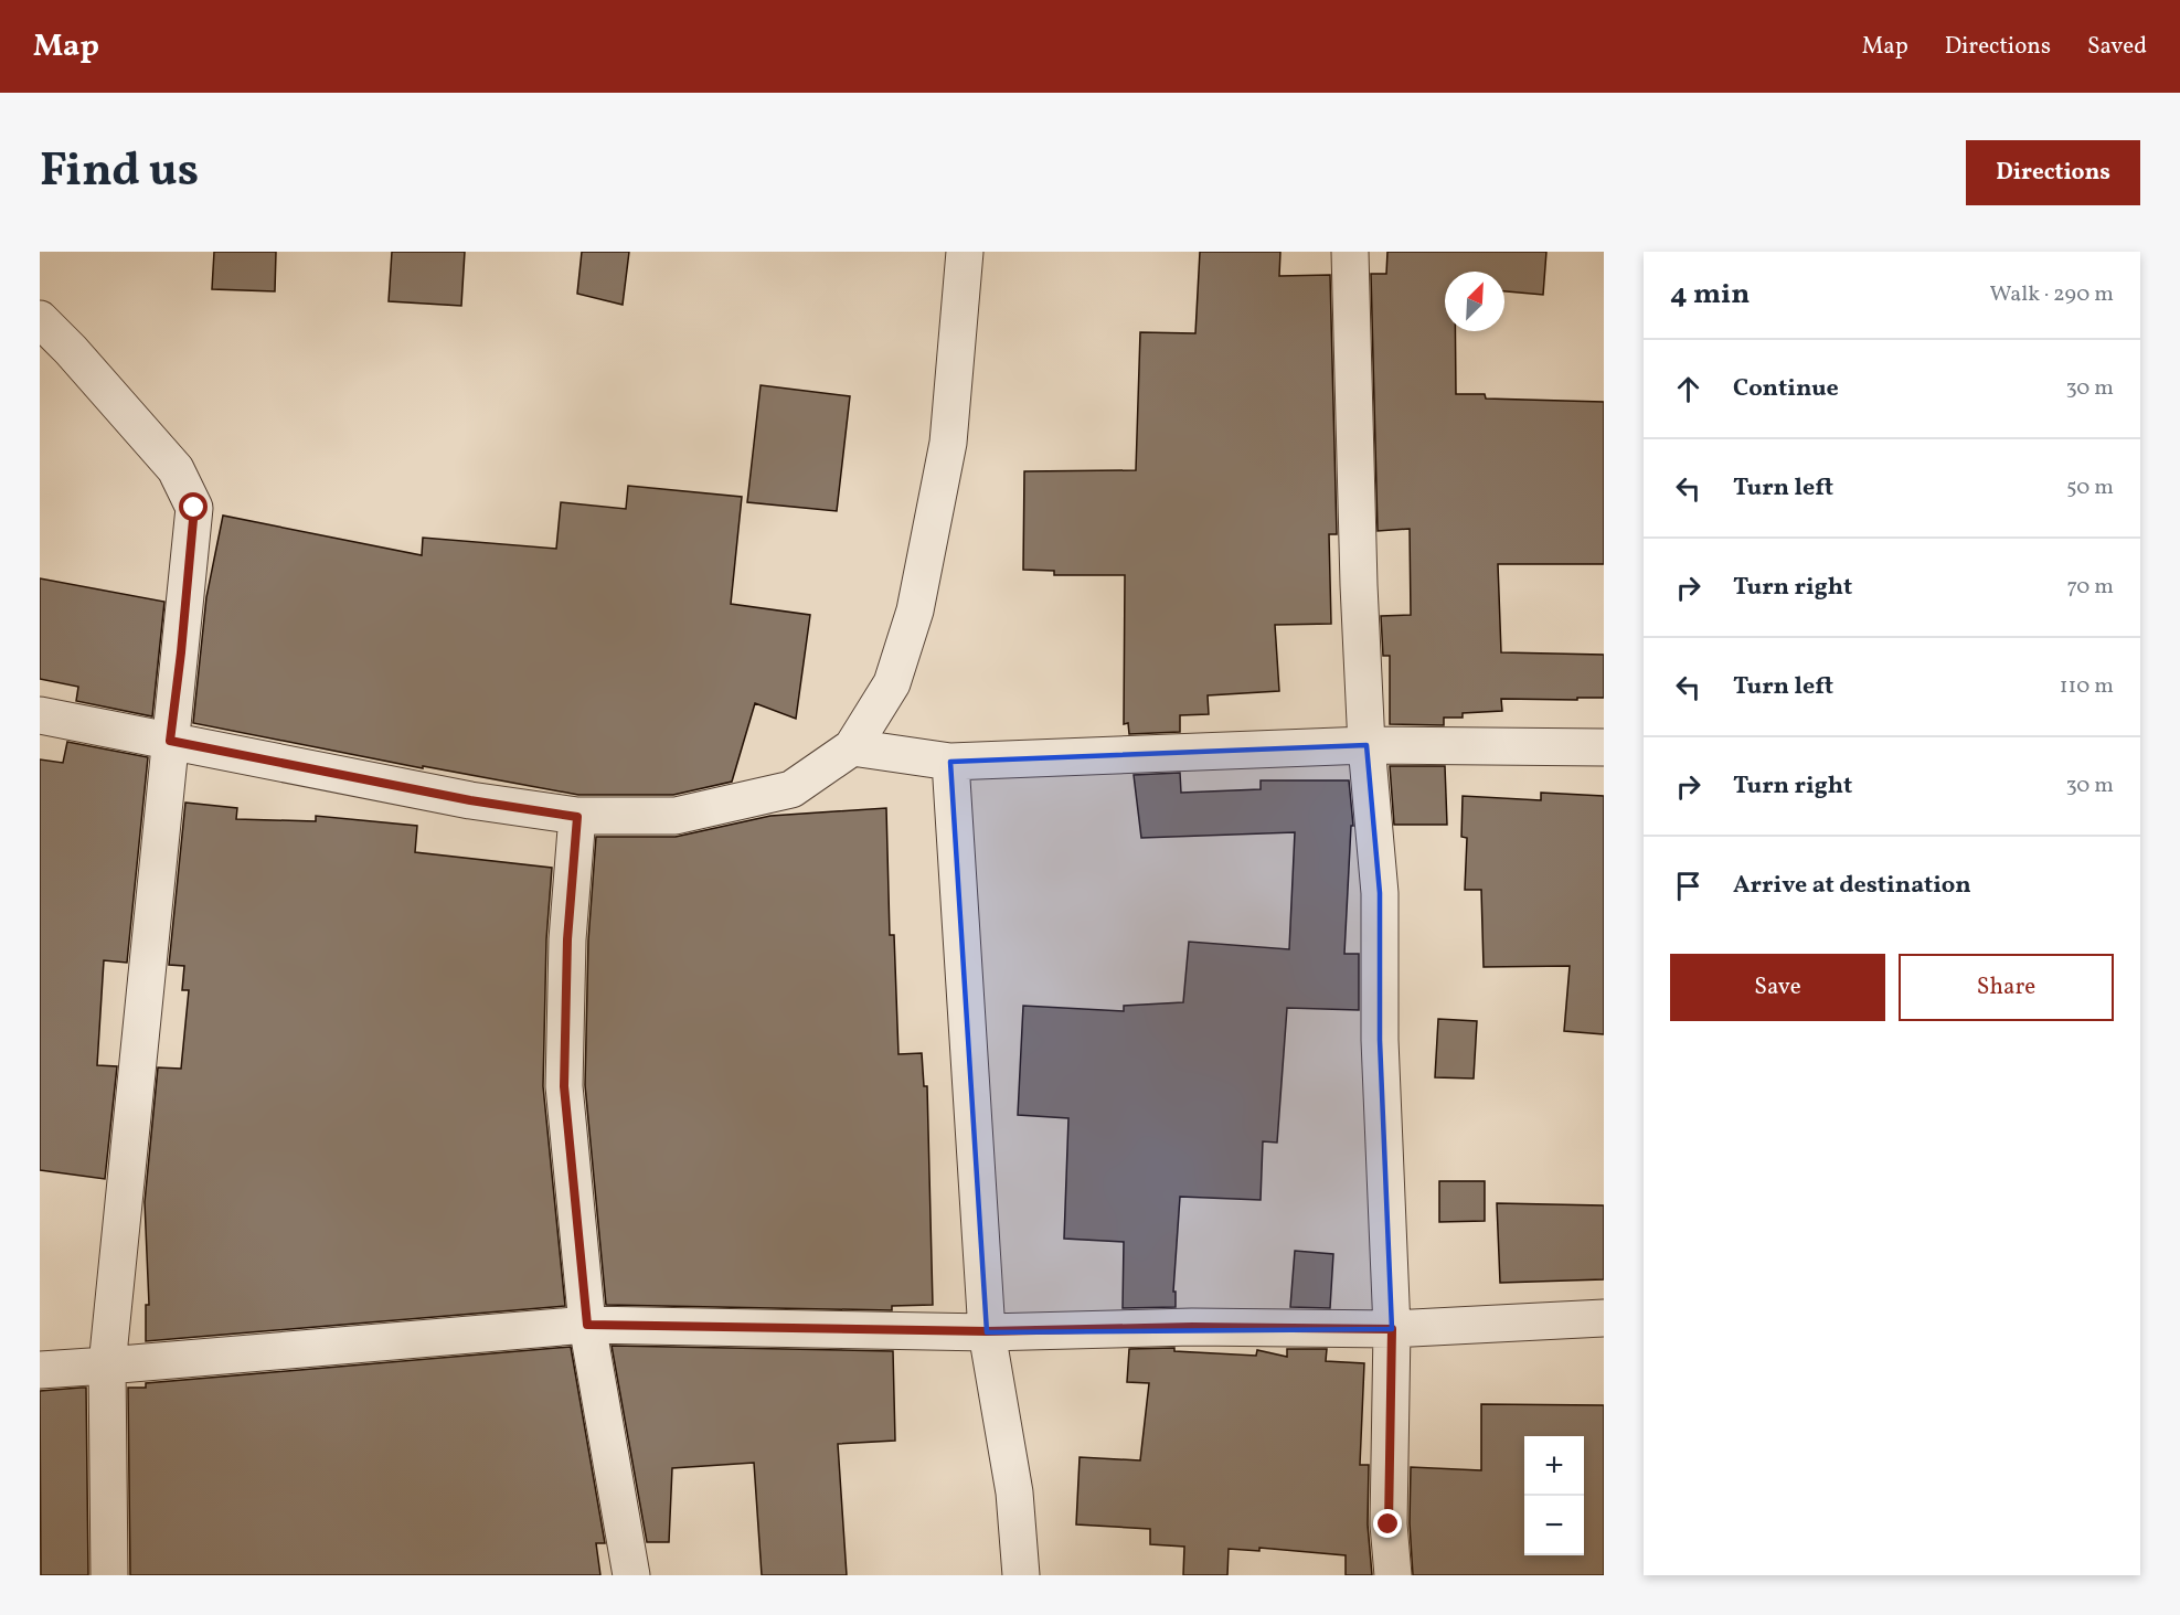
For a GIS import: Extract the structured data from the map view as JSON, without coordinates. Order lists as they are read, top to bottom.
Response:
{
  "north": "top right",
  "page": {
    "header": "Map",
    "nav": ["Map", "Directions", "Saved"],
    "title": "Find us",
    "buttons": [
      "Directions",
      ["Save", "Share"]
    ],
    "heading": ["4 min", "Walk · 290 m"],
    "list": [
      ["Continue", "30 m"],
      ["Turn left", "50 m"],
      ["Turn right", "70 m"],
      ["Turn left", "110 m"],
      ["Turn right", "30 m"],
      "Arrive at destination"
    ],
    "map_buttons": ["+", "−"]
  }
}
